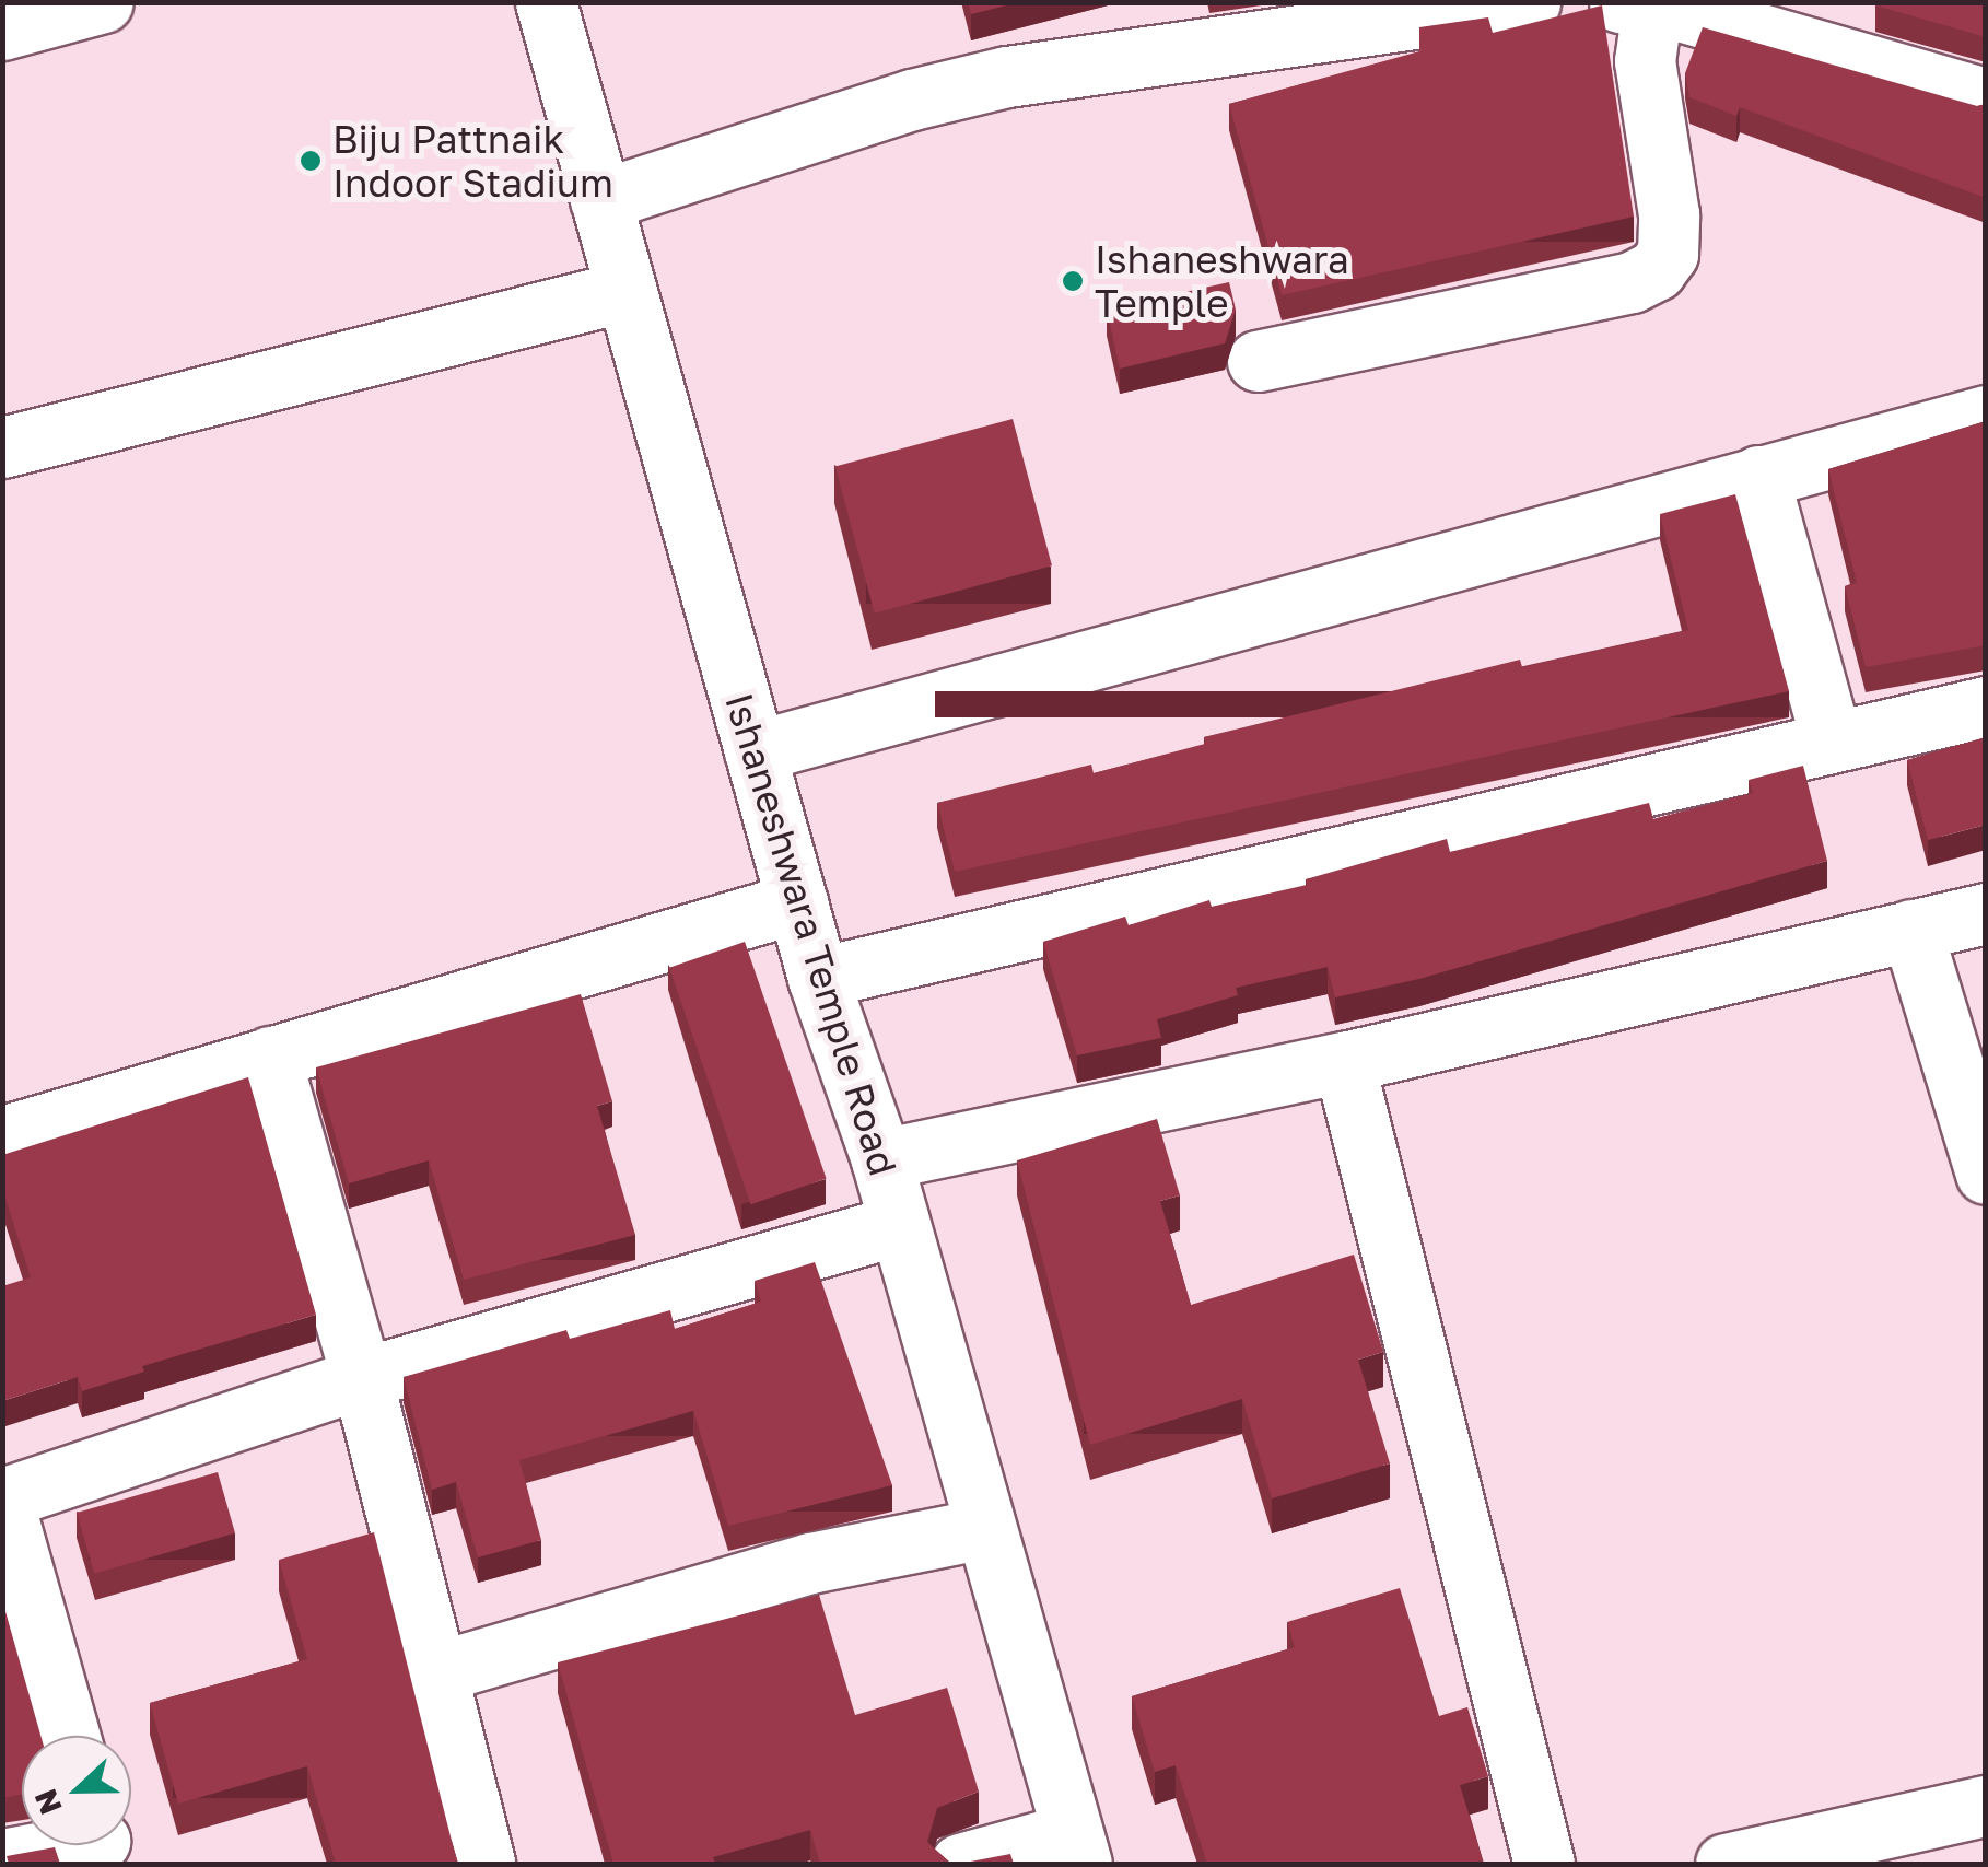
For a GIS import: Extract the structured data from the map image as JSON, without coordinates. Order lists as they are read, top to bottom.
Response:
{
  "streets": {
    "street": ["Ishaneshwara Temple Road"]
  },
  "places": ["Biju Pattnaik Indoor Stadium", "Ishaneshwara Temple"],
  "north": "left"
}
